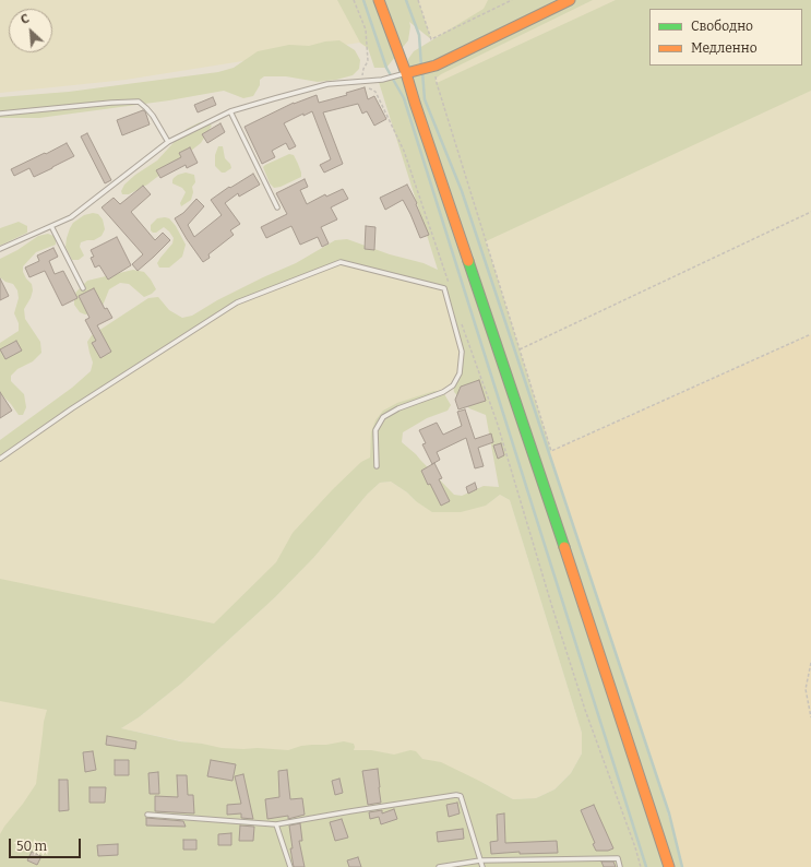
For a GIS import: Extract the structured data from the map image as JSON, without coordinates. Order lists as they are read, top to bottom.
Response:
{
  "legend": ["Свободно", "Медленно"],
  "scale_bar": "50 m",
  "north": "top left"
}
